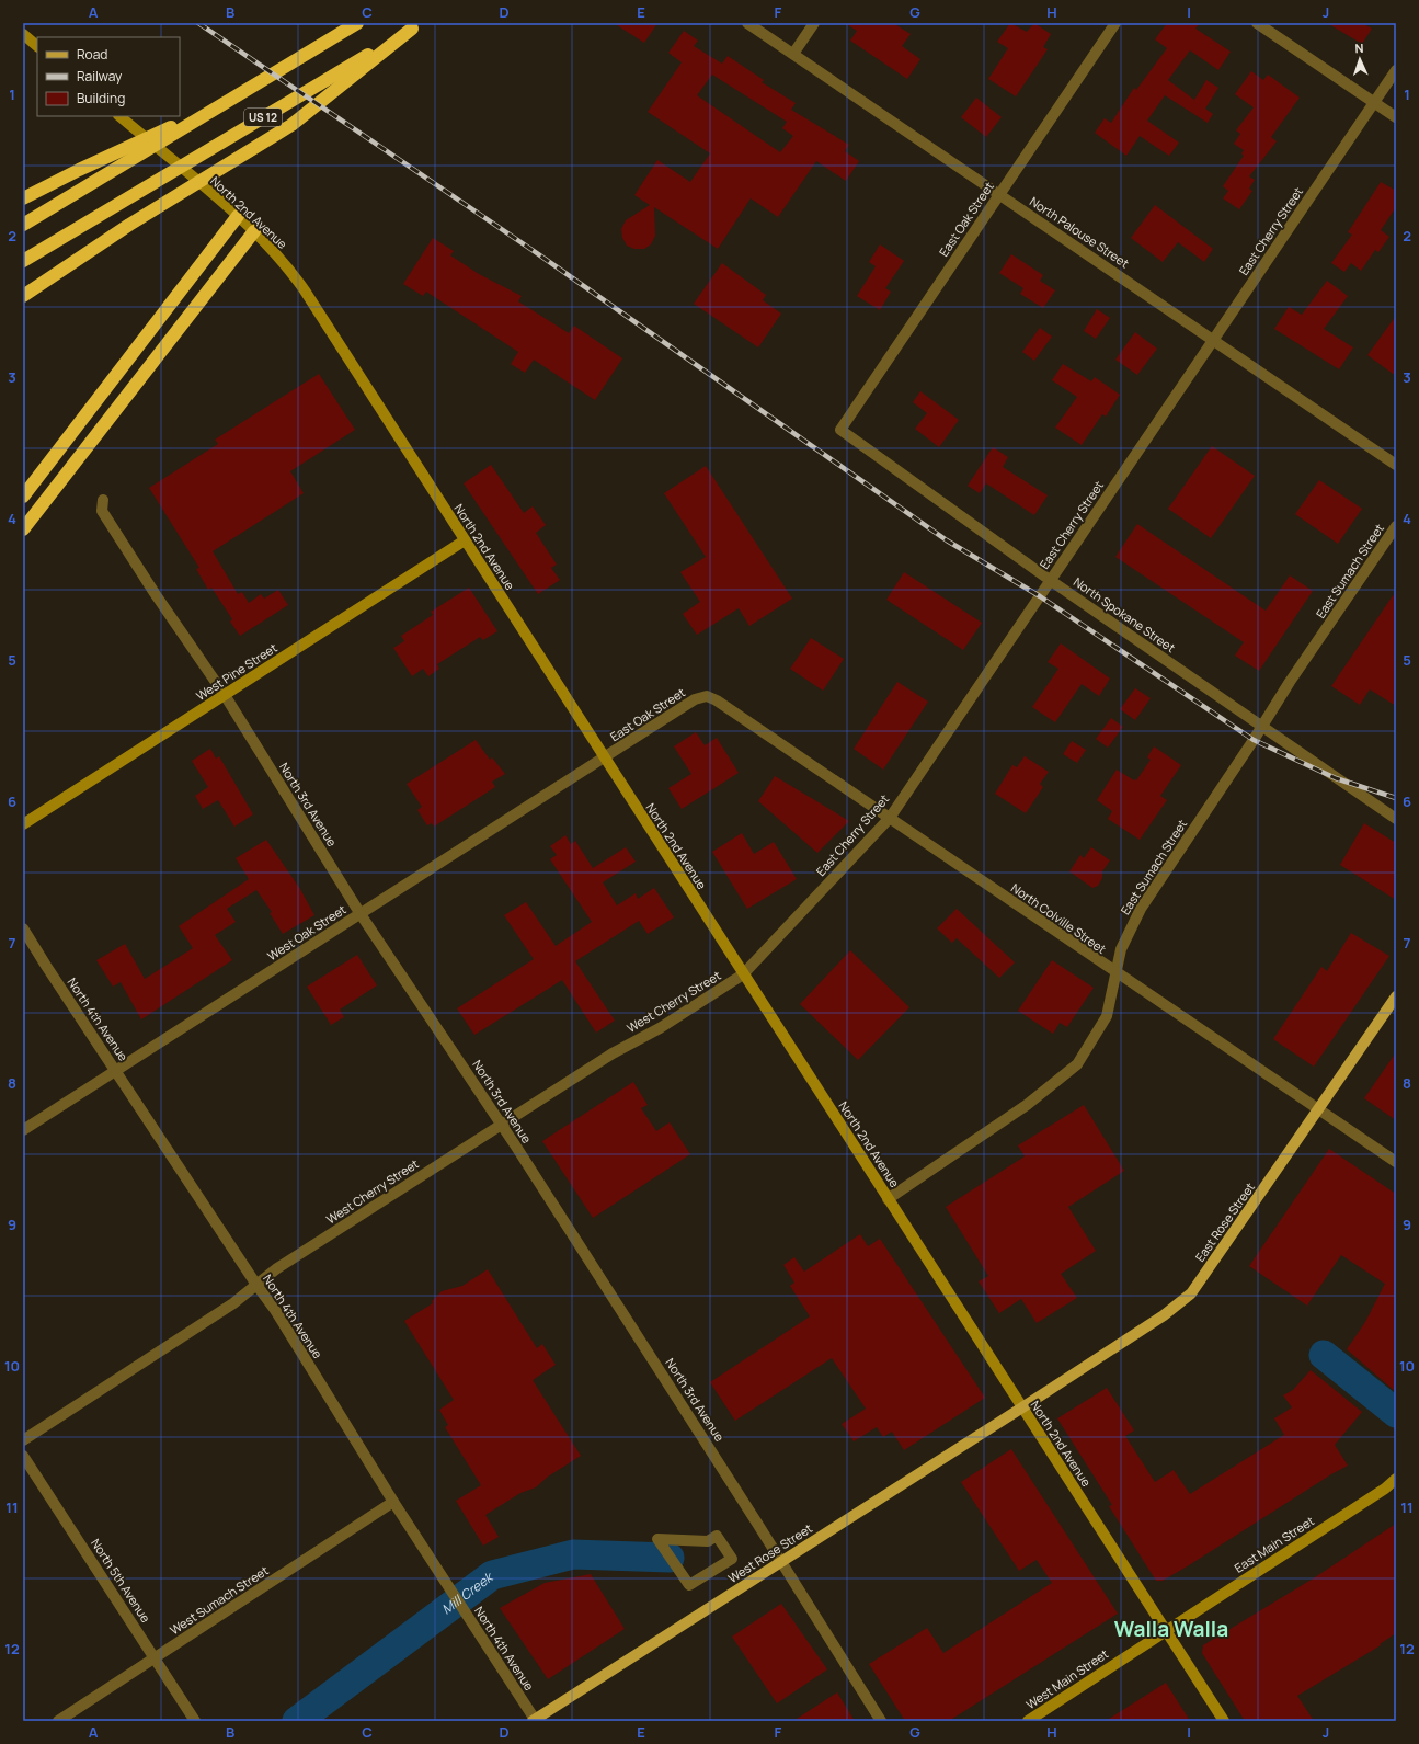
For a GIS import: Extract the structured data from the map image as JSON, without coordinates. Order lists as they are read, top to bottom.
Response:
{
  "streets": {
    "highway": ["US 12"],
    "main road": [
      "North 2nd Avenue",
      "West Pine Street",
      "East Rose Street",
      "East Main Street",
      "West Rose Street",
      "West Main Street"
    ],
    "street": [
      "East Oak Street",
      "East Cherry Street",
      "North Palouse Street",
      "East Sumach Street",
      "North Spokane Street",
      "North 3rd Avenue",
      "North Colville Street",
      "West Oak Street",
      "West Cherry Street",
      "North 4th Avenue",
      "North 5th Avenue",
      "West Sumach Street"
    ]
  },
  "crossings": [
    ["North 2nd Avenue", "East Oak Street"],
    ["North 2nd Avenue", "East Cherry Street"],
    ["North 2nd Avenue", "East Sumach Street"],
    ["North 2nd Avenue", "West Pine Street"],
    ["North 2nd Avenue", "West Oak Street"],
    ["North 2nd Avenue", "West Cherry Street"],
    ["North 2nd Avenue", "East Rose Street"],
    ["North 2nd Avenue", "East Main Street"],
    ["North 2nd Avenue", "West Rose Street"],
    ["North 2nd Avenue", "West Main Street"],
    ["East Oak Street", "North Palouse Street"],
    ["East Oak Street", "North Spokane Street"],
    ["East Oak Street", "North Colville Street"],
    ["East Oak Street", "West Oak Street"],
    ["East Cherry Street", "North Palouse Street"],
    ["East Cherry Street", "North Spokane Street"],
    ["East Cherry Street", "North Colville Street"],
    ["East Cherry Street", "West Cherry Street"],
    ["East Sumach Street", "North Spokane Street"],
    ["East Sumach Street", "North Colville Street"],
    ["West Pine Street", "North 3rd Avenue"],
    ["North 3rd Avenue", "West Oak Street"],
    ["North 3rd Avenue", "West Cherry Street"],
    ["North 3rd Avenue", "West Rose Street"],
    ["North Colville Street", "East Rose Street"],
    ["West Oak Street", "North 4th Avenue"],
    ["West Cherry Street", "North 4th Avenue"],
    ["North 4th Avenue", "West Rose Street"],
    ["North 4th Avenue", "West Sumach Street"],
    ["East Rose Street", "West Rose Street"],
    ["East Main Street", "West Main Street"],
    ["North 5th Avenue", "West Sumach Street"]
  ],
  "districts": ["Walla Walla"],
  "water": ["Mill Creek"],
  "legend": ["Road", "Railway", "Building"],
  "north": "top",
  "grid": {
    "columns": [
      "A",
      "B",
      "C",
      "D",
      "E",
      "F",
      "G",
      "H",
      "I",
      "J"
    ],
    "rows": [
      "1",
      "2",
      "3",
      "4",
      "5",
      "6",
      "7",
      "8",
      "9",
      "10",
      "11",
      "12"
    ]
  }
}
